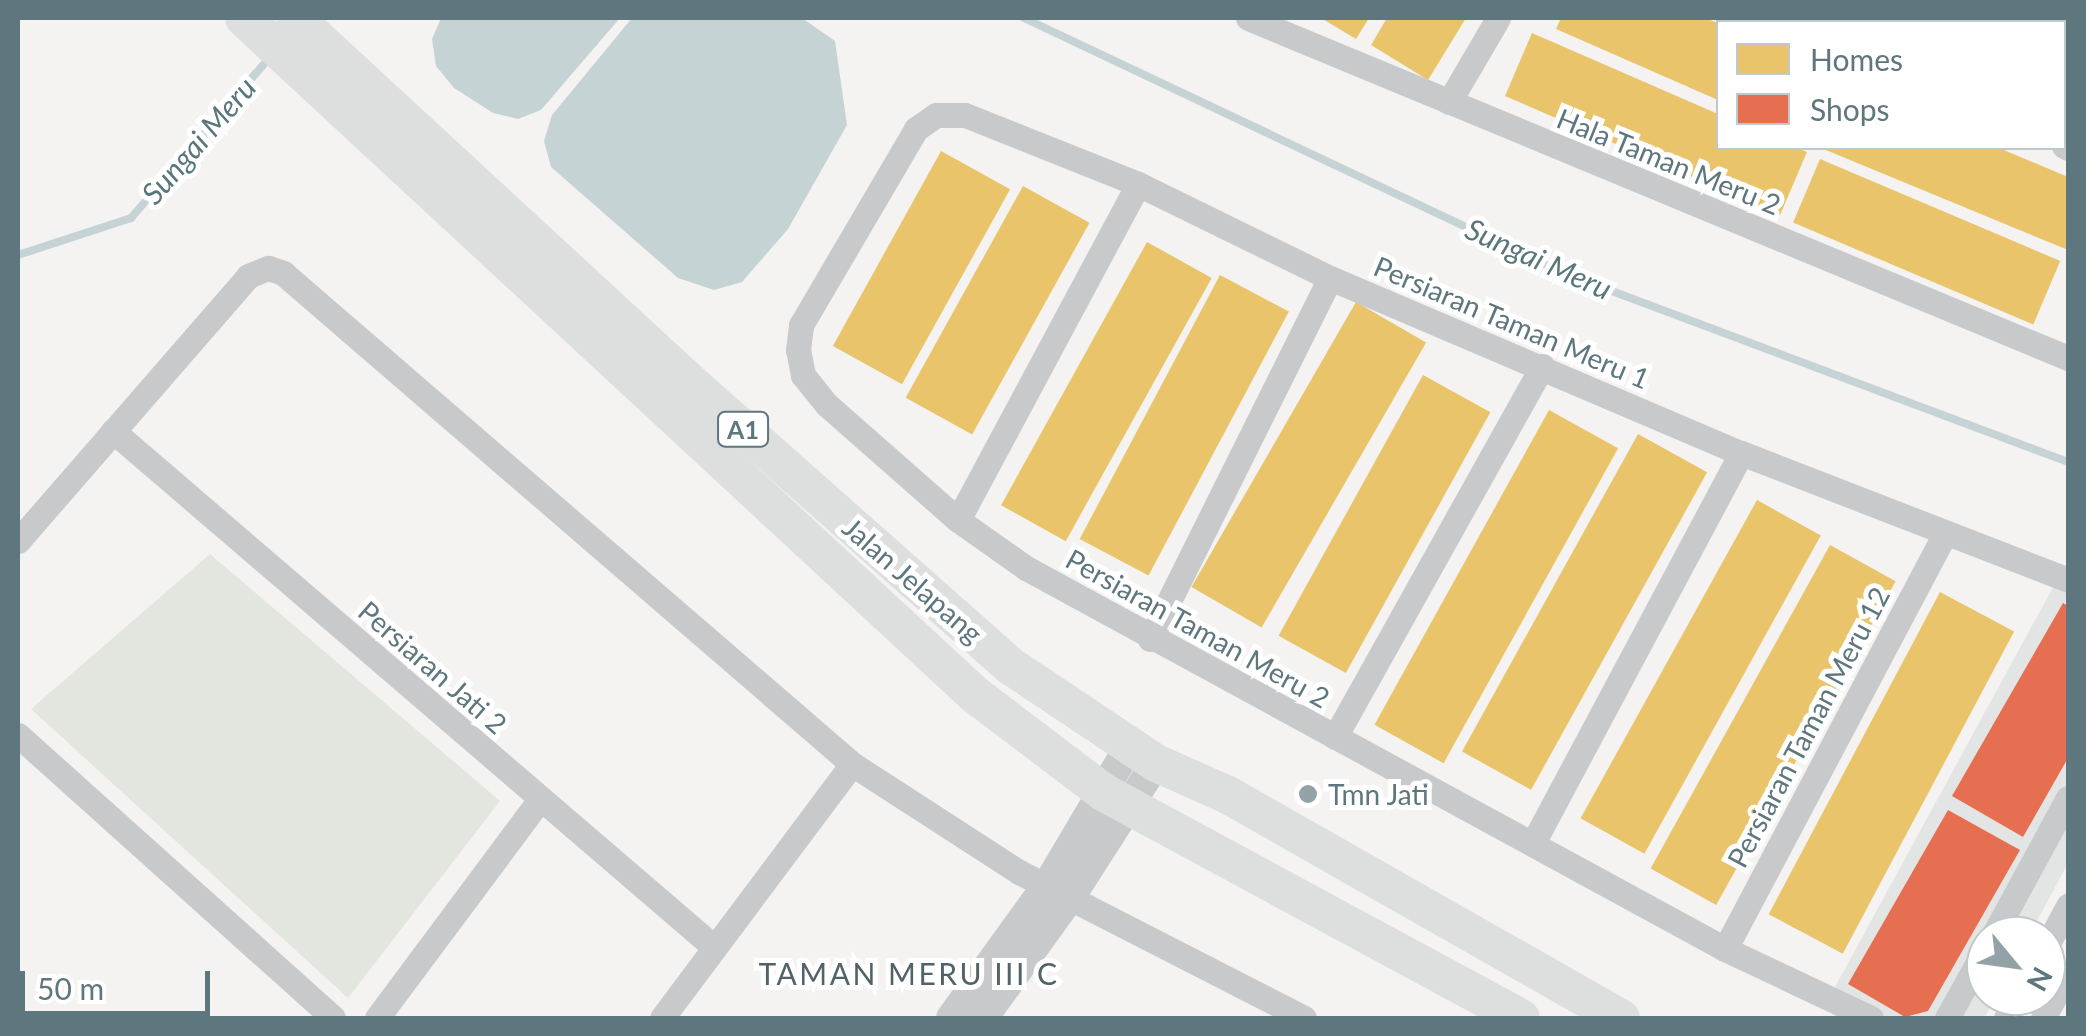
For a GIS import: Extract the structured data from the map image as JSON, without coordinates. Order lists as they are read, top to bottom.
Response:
{
  "streets": {
    "main road": ["A1", "Jalan Jelapang"],
    "street": [
      "Hala Taman Meru 2",
      "Persiaran Taman Meru 1",
      "Persiaran Taman Meru 2",
      "Persiaran Jati 2",
      "Persiaran Taman Meru 12"
    ]
  },
  "crossings": [
    ["Persiaran Taman Meru 1", "Persiaran Taman Meru 2"],
    ["Persiaran Taman Meru 1", "Persiaran Taman Meru 12"],
    ["Persiaran Taman Meru 2", "Persiaran Taman Meru 12"]
  ],
  "districts": ["TAMAN MERU III C"],
  "water": ["Sungai Meru"],
  "places": ["Tmn Jati"],
  "legend": ["Homes", "Shops"],
  "scale_bar": "50 m",
  "north": "bottom right"
}
